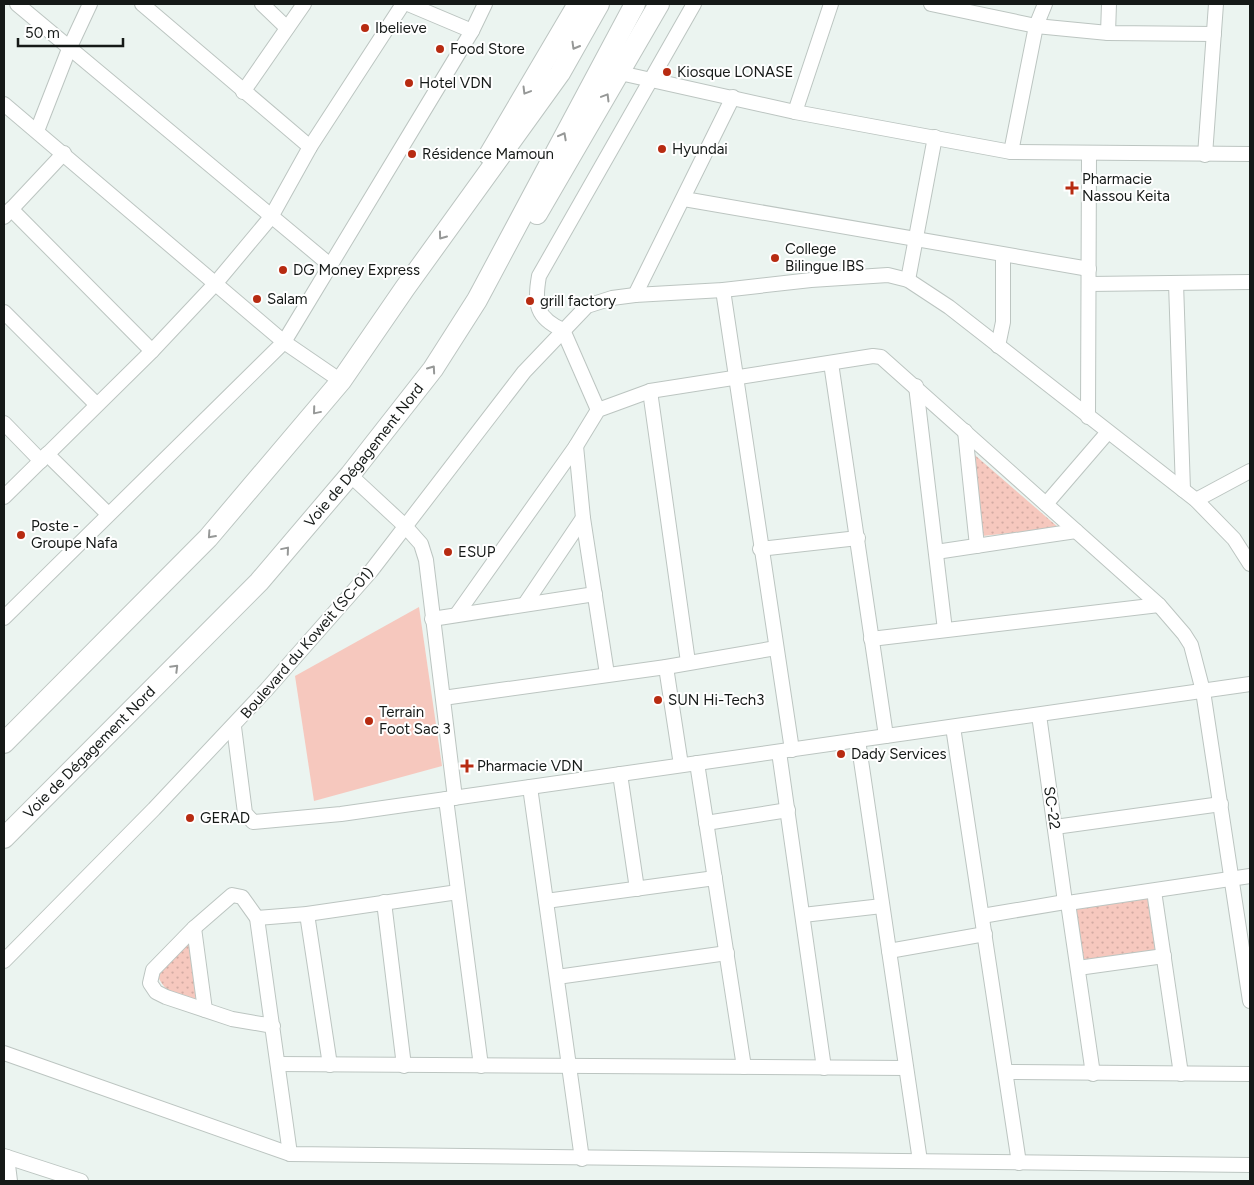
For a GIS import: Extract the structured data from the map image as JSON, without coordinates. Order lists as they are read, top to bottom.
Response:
{
  "streets": {
    "highway": ["Voie de Dégagement Nord"],
    "street": ["Boulevard du Koweit (SC-01)", "SC-22"]
  },
  "places": {
    "other": [
      "Ibelieve",
      "Food Store",
      "Kiosque LONASE",
      "Hotel VDN",
      "Hyundai",
      "Résidence Mamoun",
      "College Bilingue IBS",
      "DG Money Express",
      "Salam",
      "grill factory",
      "Poste - Groupe Nafa",
      "ESUP",
      "SUN Hi-Tech3",
      "Terrain Foot Sac 3",
      "Dady Services",
      "GERAD"
    ],
    "health": ["Pharmacie Nassou Keita", "Pharmacie VDN"]
  },
  "scale_bar": "50 m"
}
